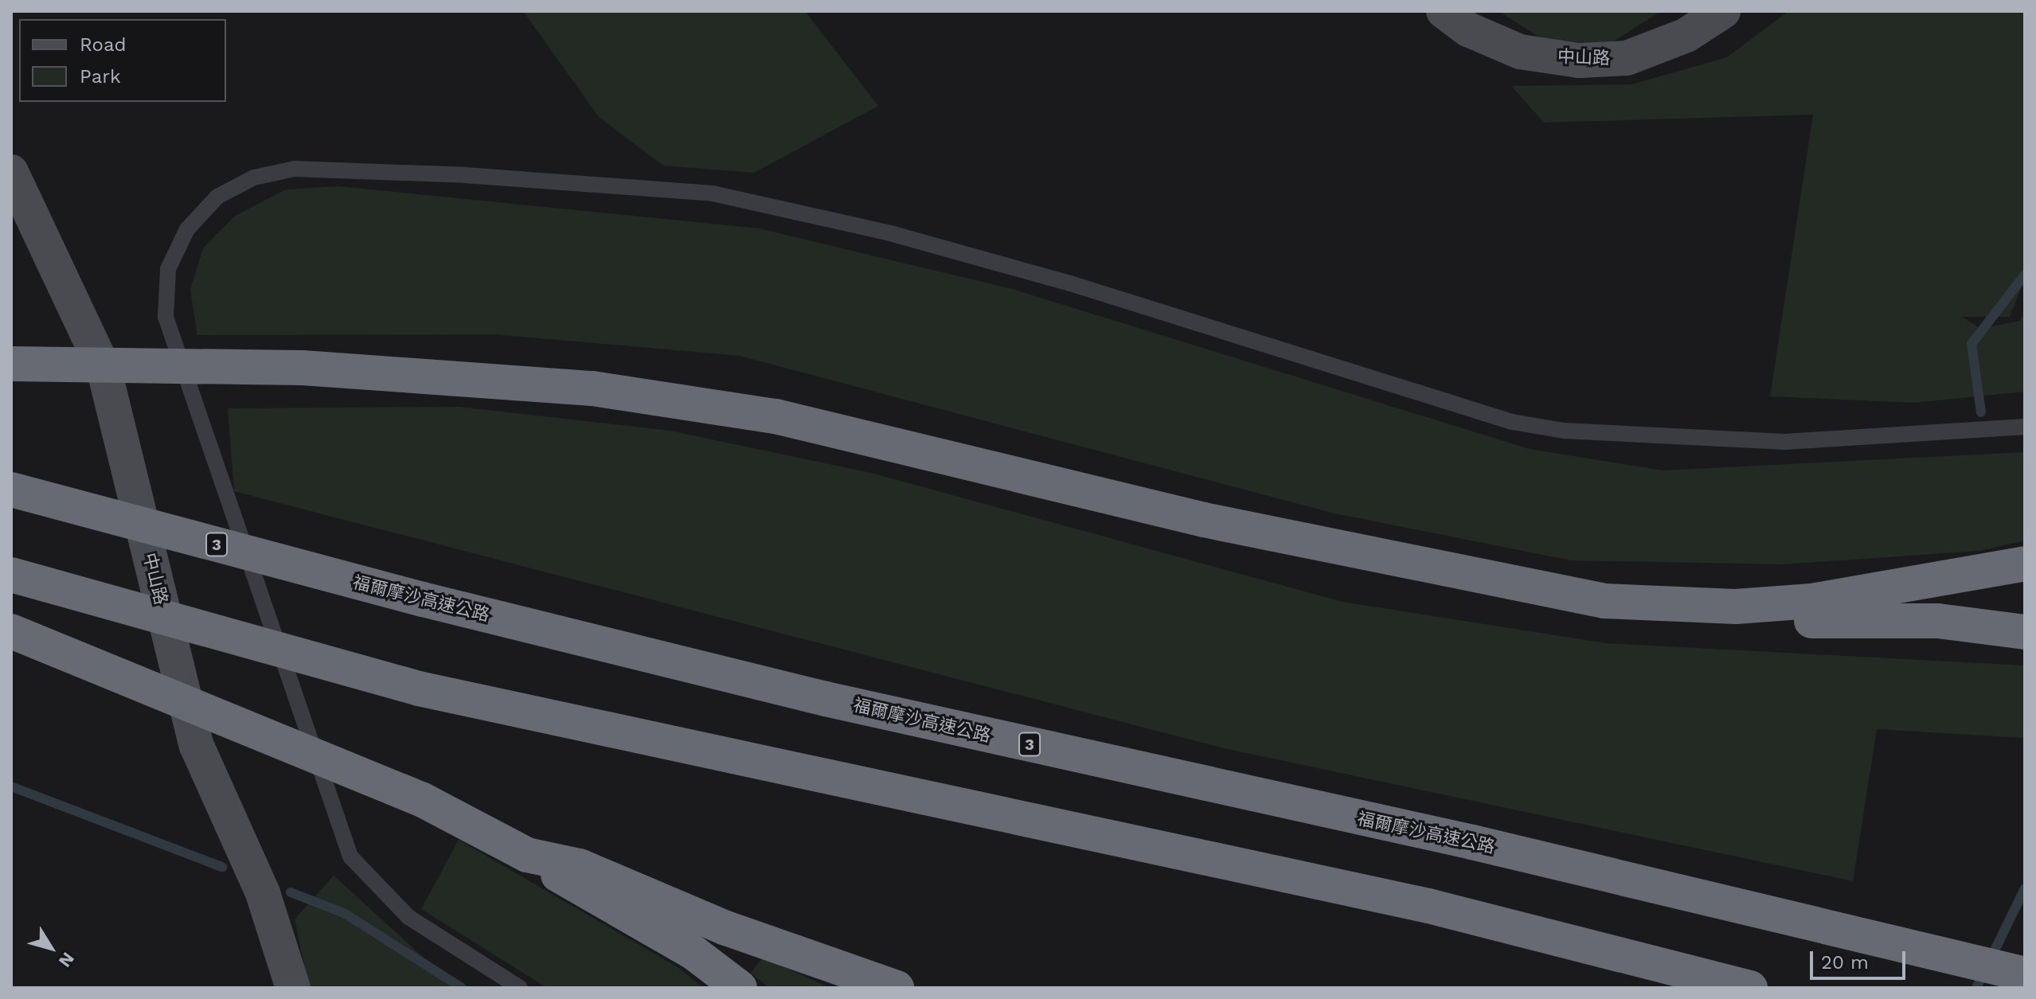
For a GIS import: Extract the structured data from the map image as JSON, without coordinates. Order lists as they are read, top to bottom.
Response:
{
  "streets": {
    "highway": ["3", "福爾摩沙高速公路"],
    "street": ["中山路"]
  },
  "legend": ["Road", "Park"],
  "scale_bar": "20 m",
  "north": "bottom right"
}
